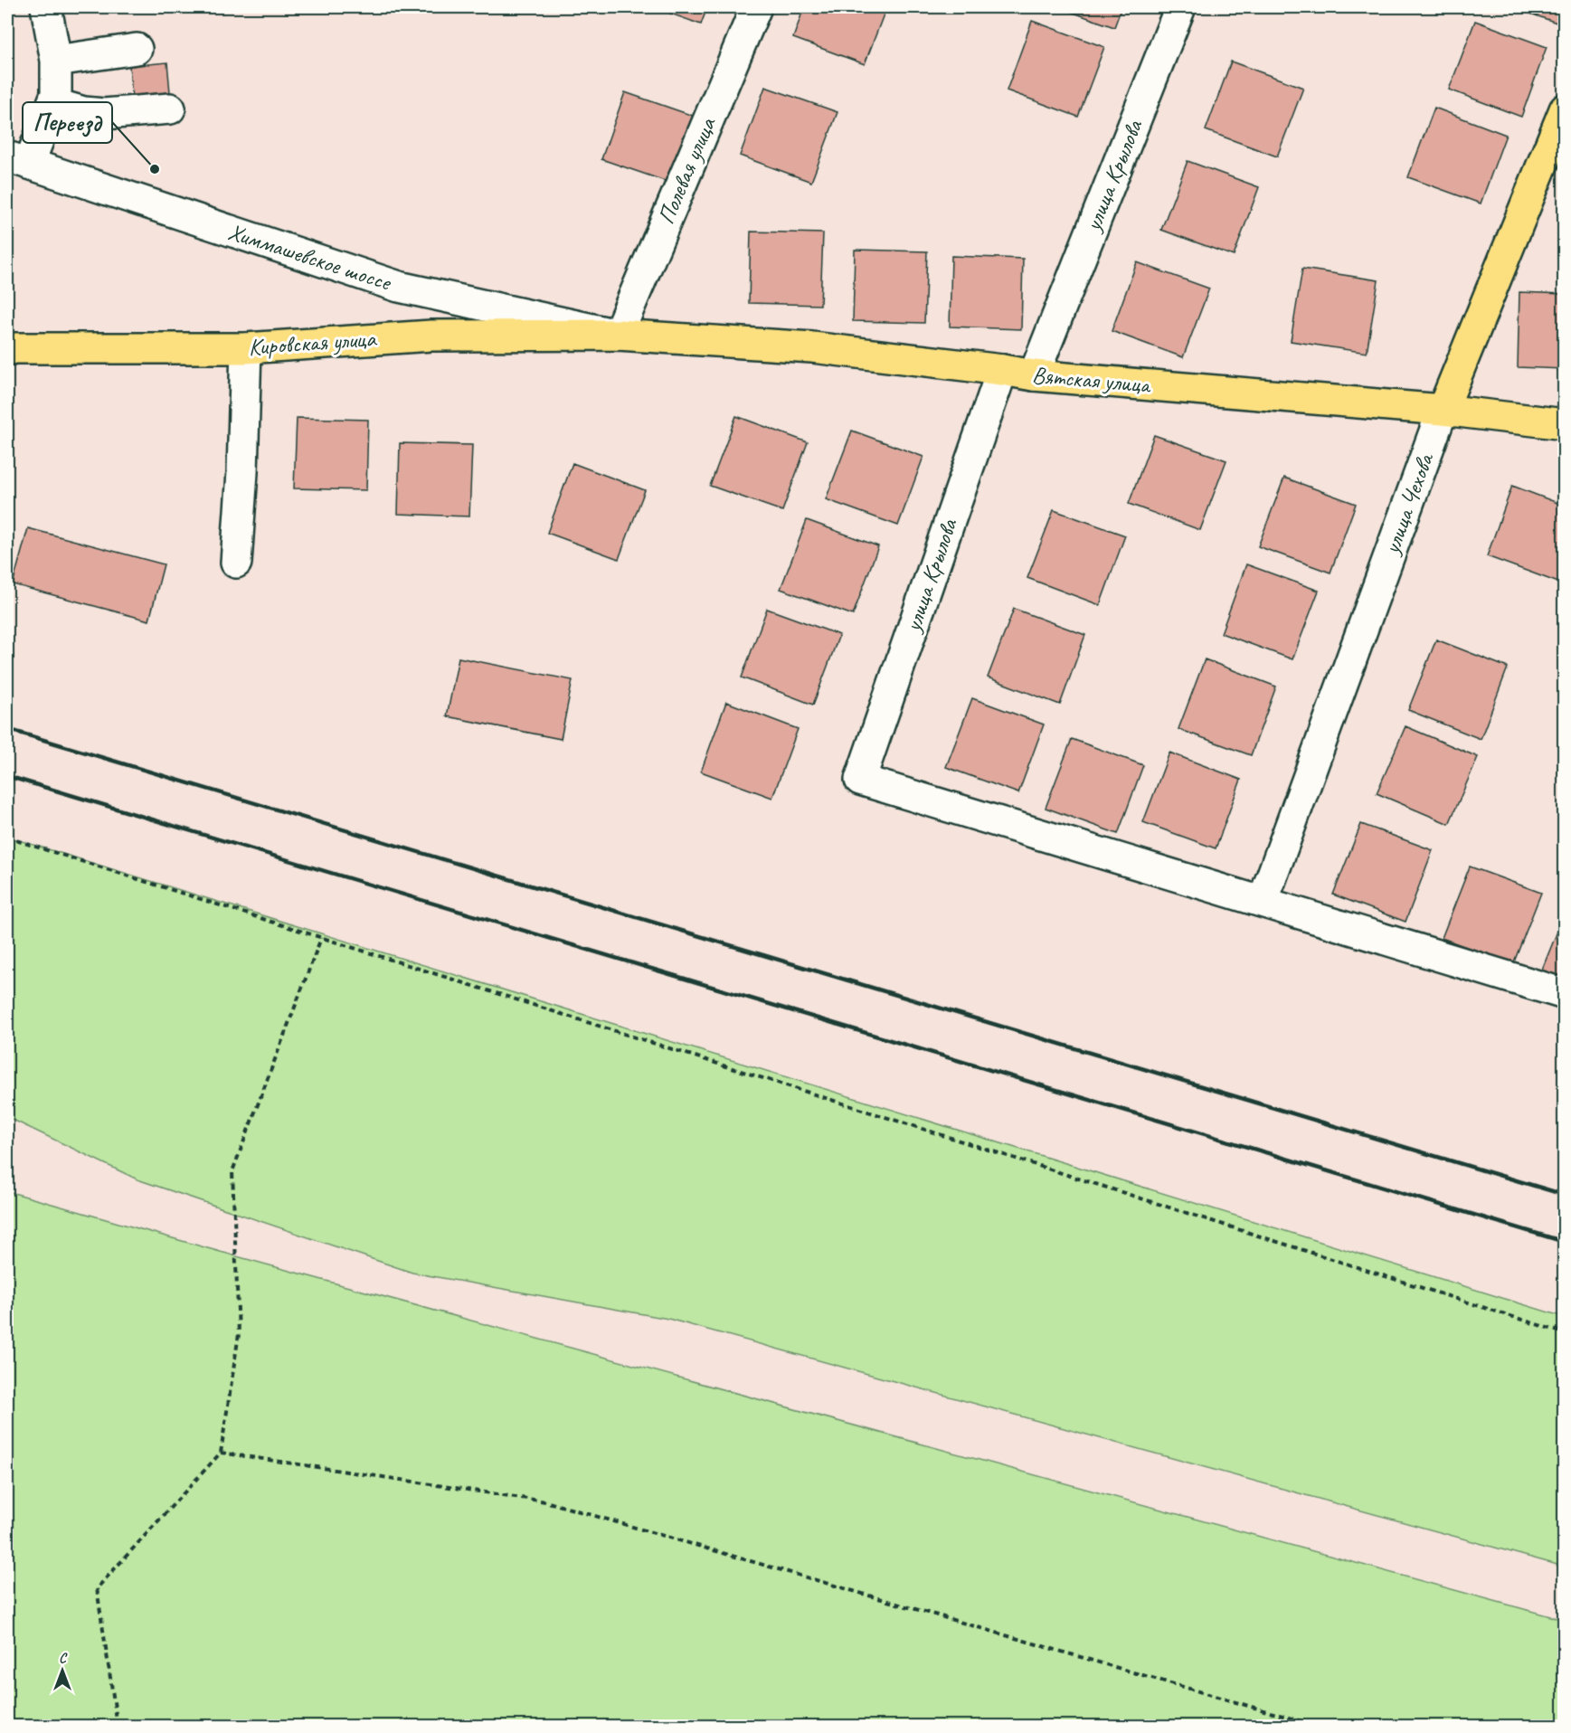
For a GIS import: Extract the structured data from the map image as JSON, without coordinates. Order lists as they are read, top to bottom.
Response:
{
  "streets": {
    "main road": ["Кировская улица", "Вятская улица", "улица Чехова"],
    "street": ["Полевая улица", "улица Крылова", "Химмашевское шоссе"]
  },
  "crossings": [
    ["Полевая улица", "Химмашевское шоссе"],
    ["Полевая улица", "Кировская улица"],
    ["Полевая улица", "Вятская улица"],
    ["улица Крылова", "Вятская улица"],
    ["улица Крылова", "улица Чехова"],
    ["Химмашевское шоссе", "Кировская улица"],
    ["Химмашевское шоссе", "Вятская улица"],
    ["Кировская улица", "Вятская улица"],
    ["Вятская улица", "улица Чехова"]
  ],
  "places": ["Переезд"],
  "north": "top"
}
